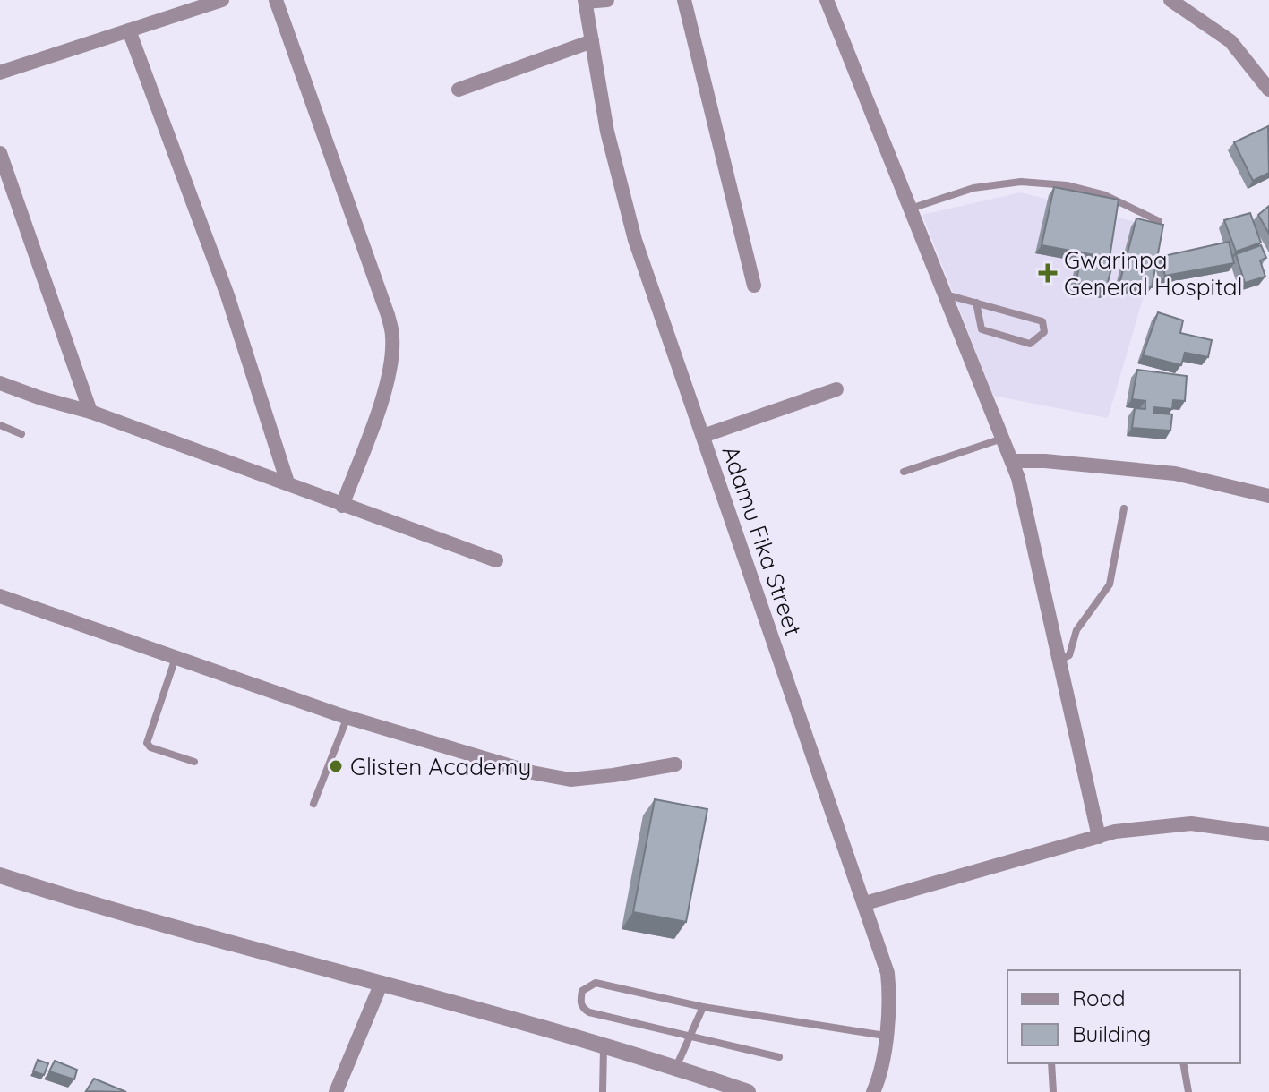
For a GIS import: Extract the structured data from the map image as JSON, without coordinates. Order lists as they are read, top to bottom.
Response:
{
  "streets": {
    "street": ["Adamu Fika Street"]
  },
  "places": {
    "health": ["Gwarinpa General Hospital"],
    "other": ["Glisten Academy"]
  },
  "legend": ["Road", "Building"]
}
